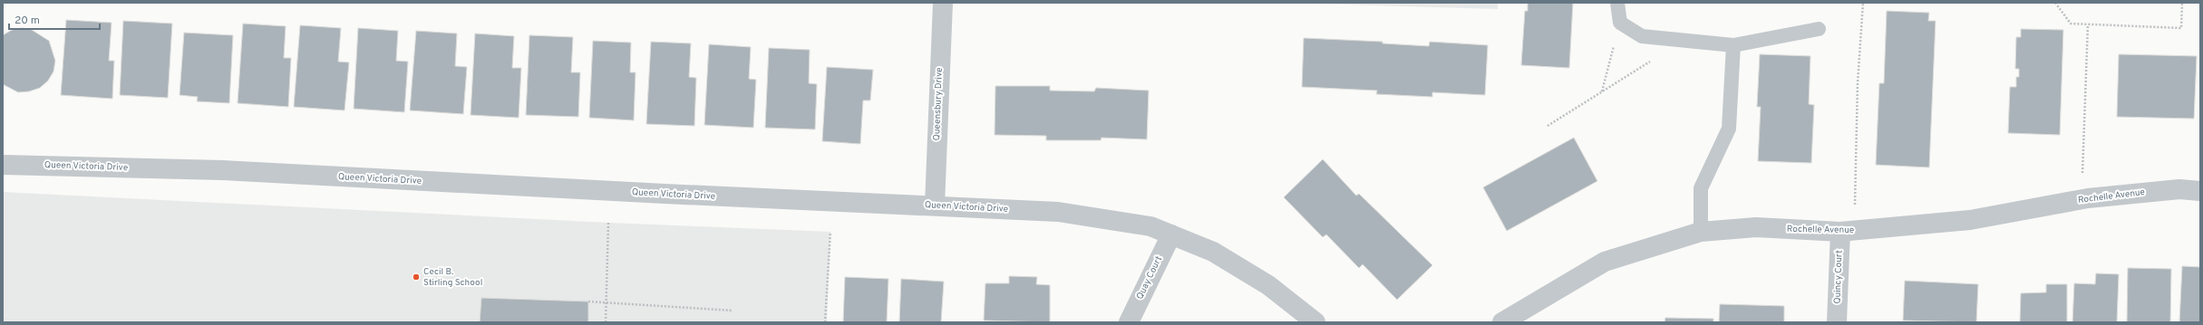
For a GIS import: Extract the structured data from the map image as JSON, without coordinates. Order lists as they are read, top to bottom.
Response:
{
  "streets": {
    "street": [
      "Queensbury Drive",
      "Queen Victoria Drive",
      "Rochelle Avenue",
      "Quincy Court",
      "Quay Court"
    ]
  },
  "crossings": [
    ["Queensbury Drive", "Queen Victoria Drive"],
    ["Queen Victoria Drive", "Quay Court"],
    ["Rochelle Avenue", "Quincy Court"]
  ],
  "places": ["Cecil B. Stirling School"],
  "scale_bar": "20 m"
}
